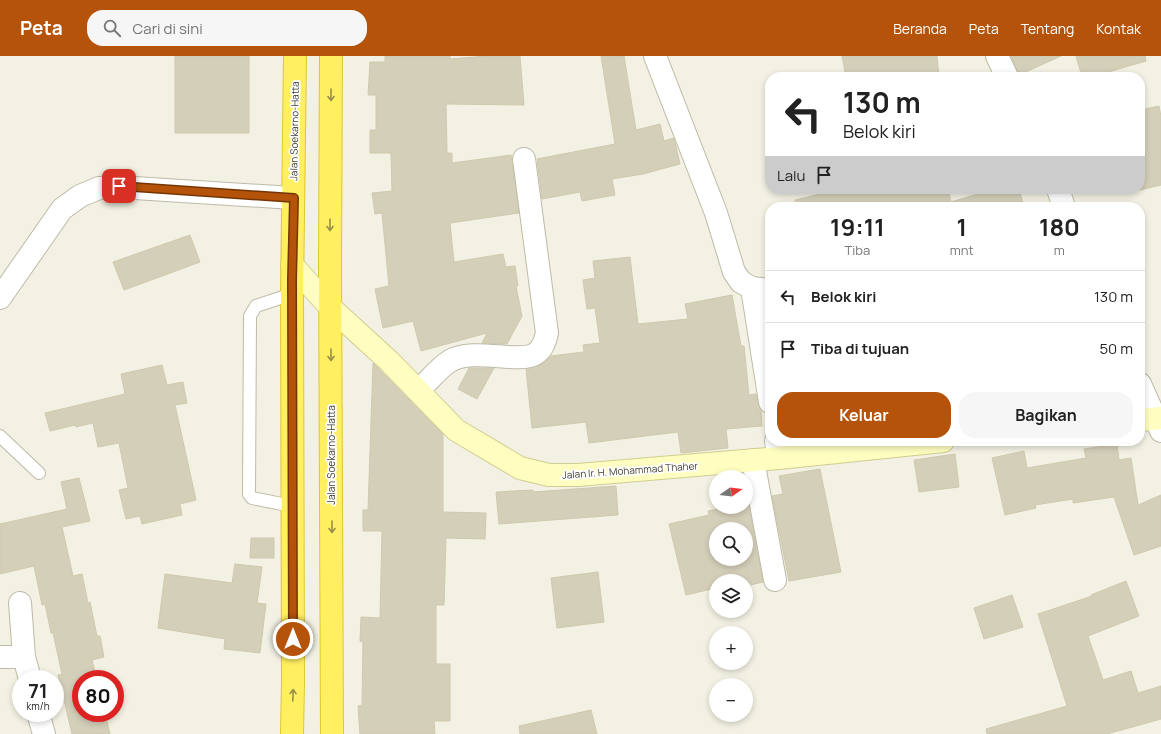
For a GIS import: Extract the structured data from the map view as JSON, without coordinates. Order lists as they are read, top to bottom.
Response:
{
  "streets": {
    "highway": ["Jalan Soekarno-Hatta"],
    "main road": ["Jalan Ir. H. Mohammad Thaher"]
  },
  "crossings": [
    ["Jalan Soekarno-Hatta", "Jalan Ir. H. Mohammad Thaher"]
  ],
  "north": "right",
  "page": {
    "header": "Peta",
    "search": "Cari di sini",
    "nav": [
      "Beranda",
      "Peta",
      "Tentang",
      "Kontak"
    ],
    "turn": ["130 m", "Belok kiri"],
    "then": "Lalu",
    "eta": [
      "19:11",
      "Tiba",
      "1",
      "mnt",
      "180",
      "m"
    ],
    "list": [
      {
        "name": "Belok kiri",
        "value": "130 m"
      },
      {
        "name": "Tiba di tujuan",
        "value": "50 m"
      }
    ],
    "buttons": ["Keluar", "Bagikan"],
    "map_buttons": ["+", "−"],
    "speed": "71 km/h",
    "limit": "80"
  }
}
